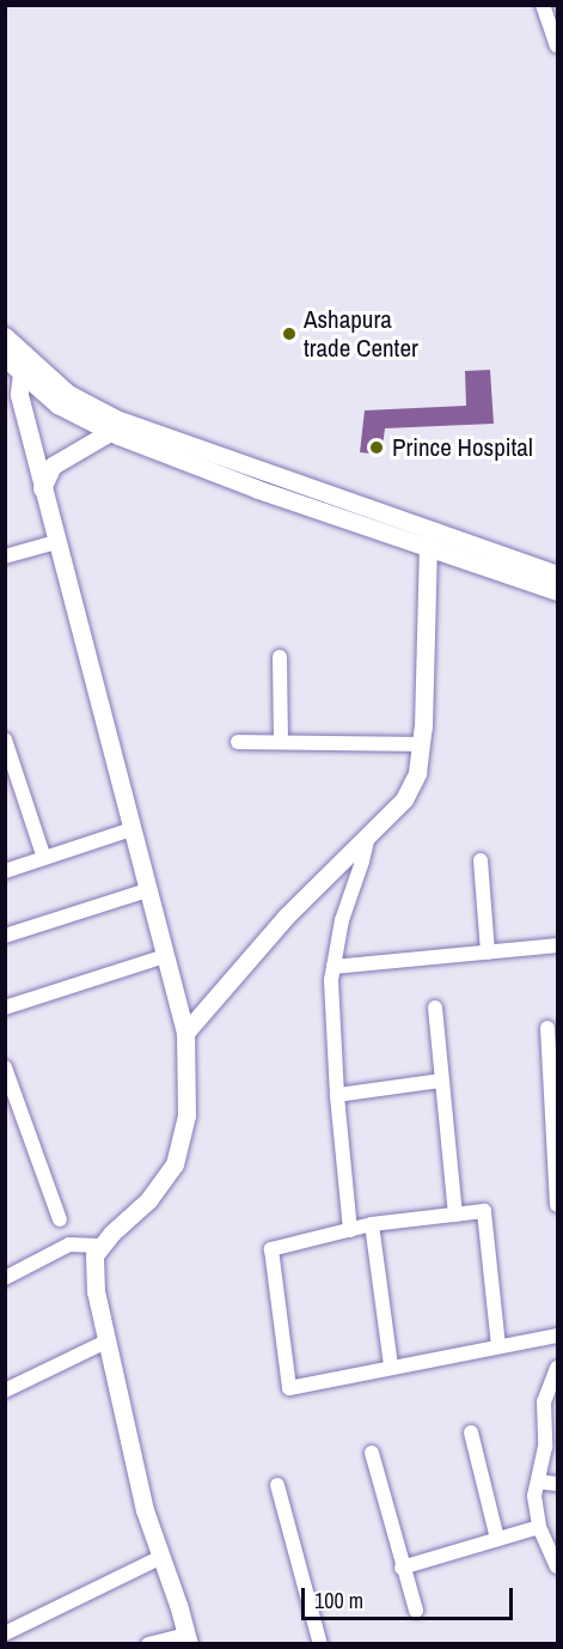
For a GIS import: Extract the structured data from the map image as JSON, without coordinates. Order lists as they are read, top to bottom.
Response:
{
  "places": ["Ashapura trade Center", "Prince Hospital"],
  "scale_bar": "100 m"
}
